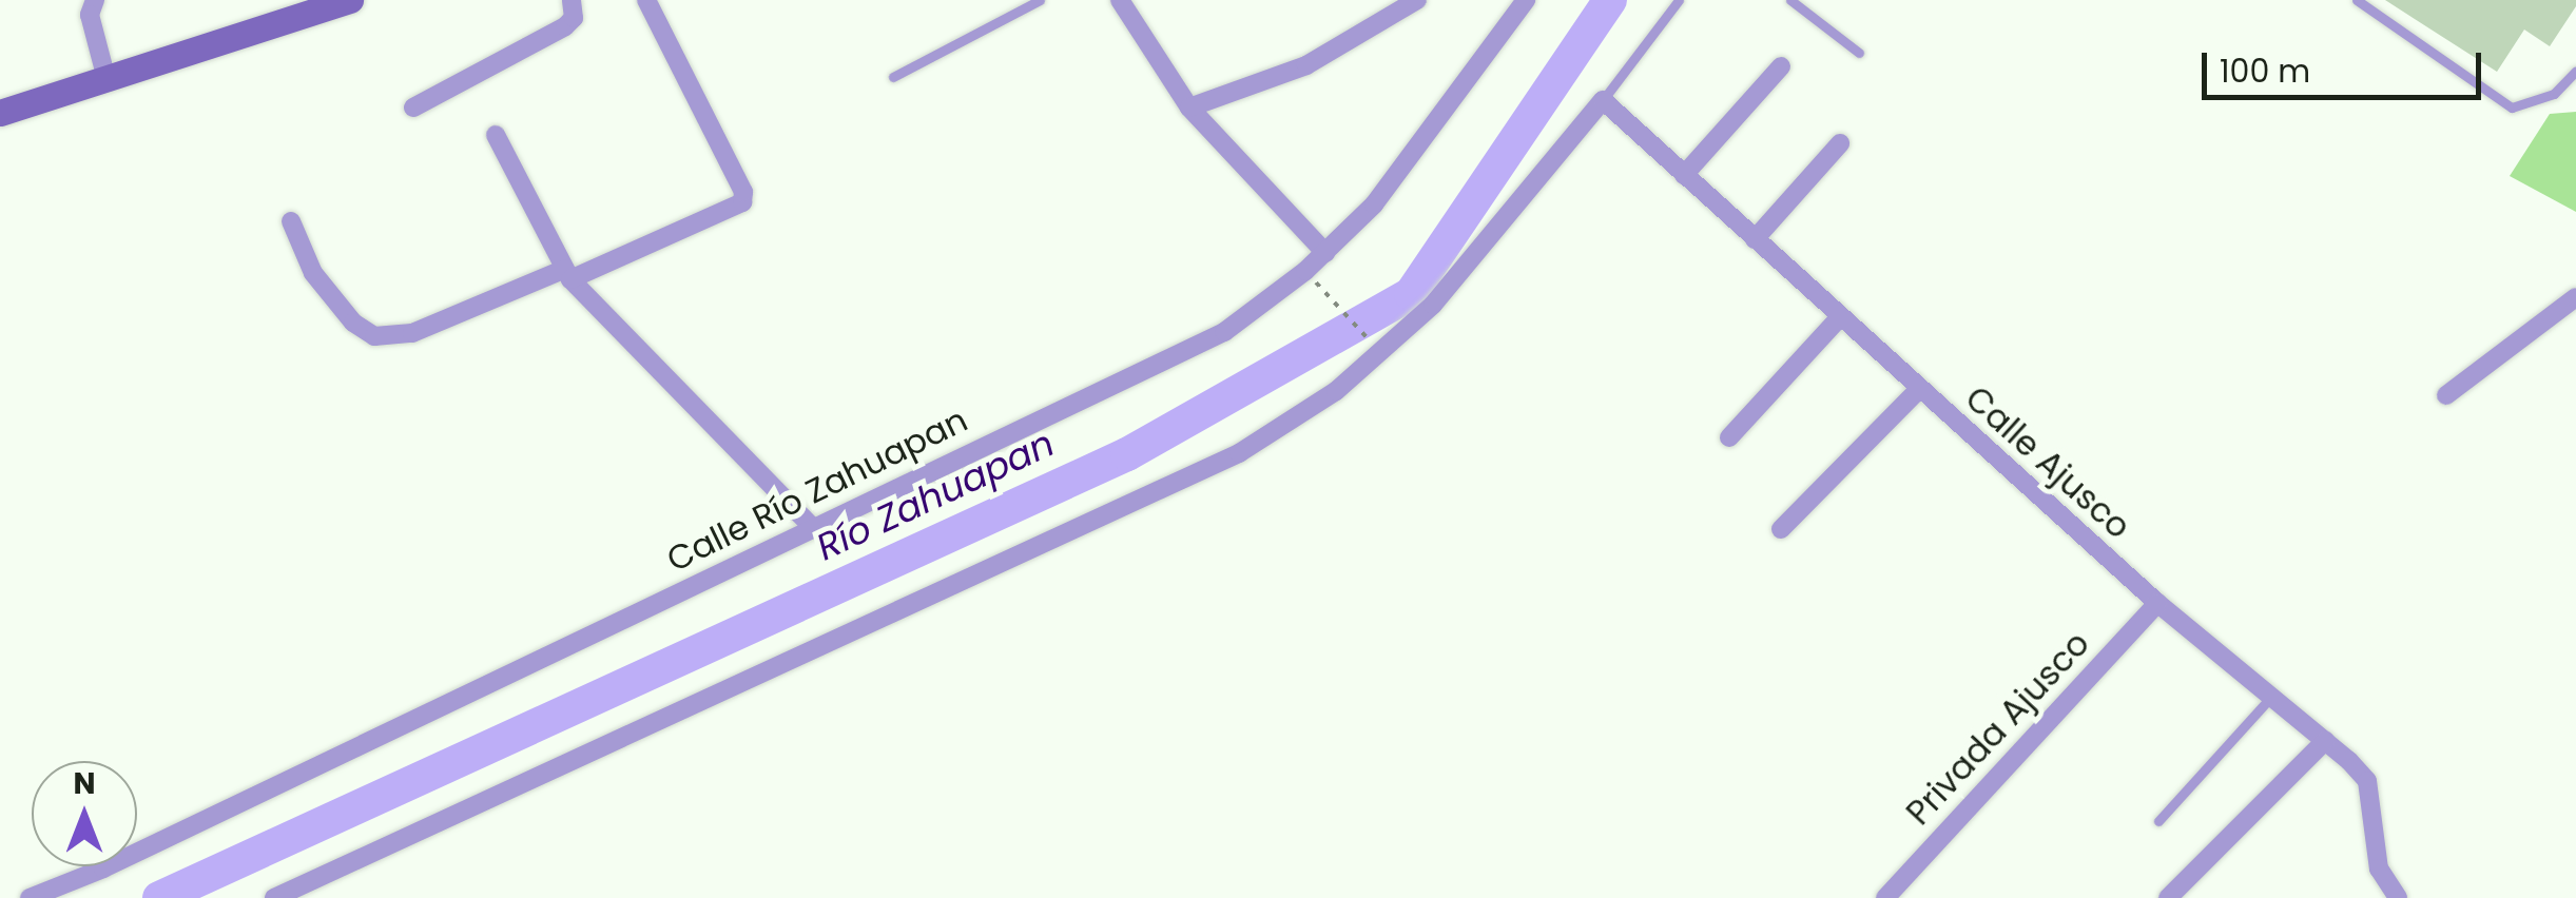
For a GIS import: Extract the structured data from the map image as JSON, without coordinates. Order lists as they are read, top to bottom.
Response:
{
  "streets": {
    "street": ["Calle Ajusco", "Calle Río Zahuapan", "Privada Ajusco"]
  },
  "crossings": [
    ["Calle Ajusco", "Privada Ajusco"]
  ],
  "water": ["Río Zahuapan"],
  "scale_bar": "100 m",
  "north": "top"
}
